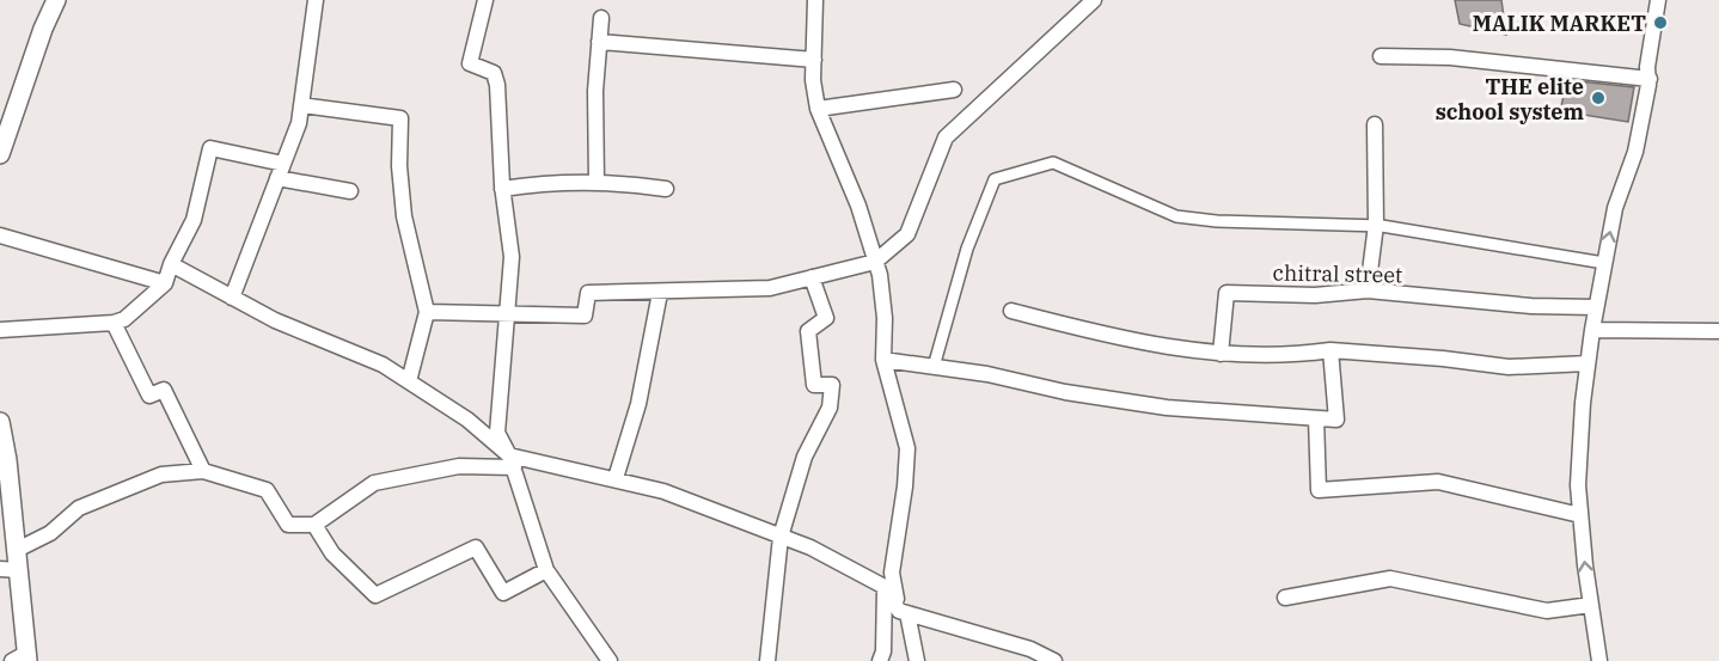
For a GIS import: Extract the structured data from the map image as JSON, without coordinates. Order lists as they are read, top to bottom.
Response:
{
  "streets": {
    "street": ["chitral street"]
  },
  "places": ["MALIK MARKET", "THE elite school system"]
}
